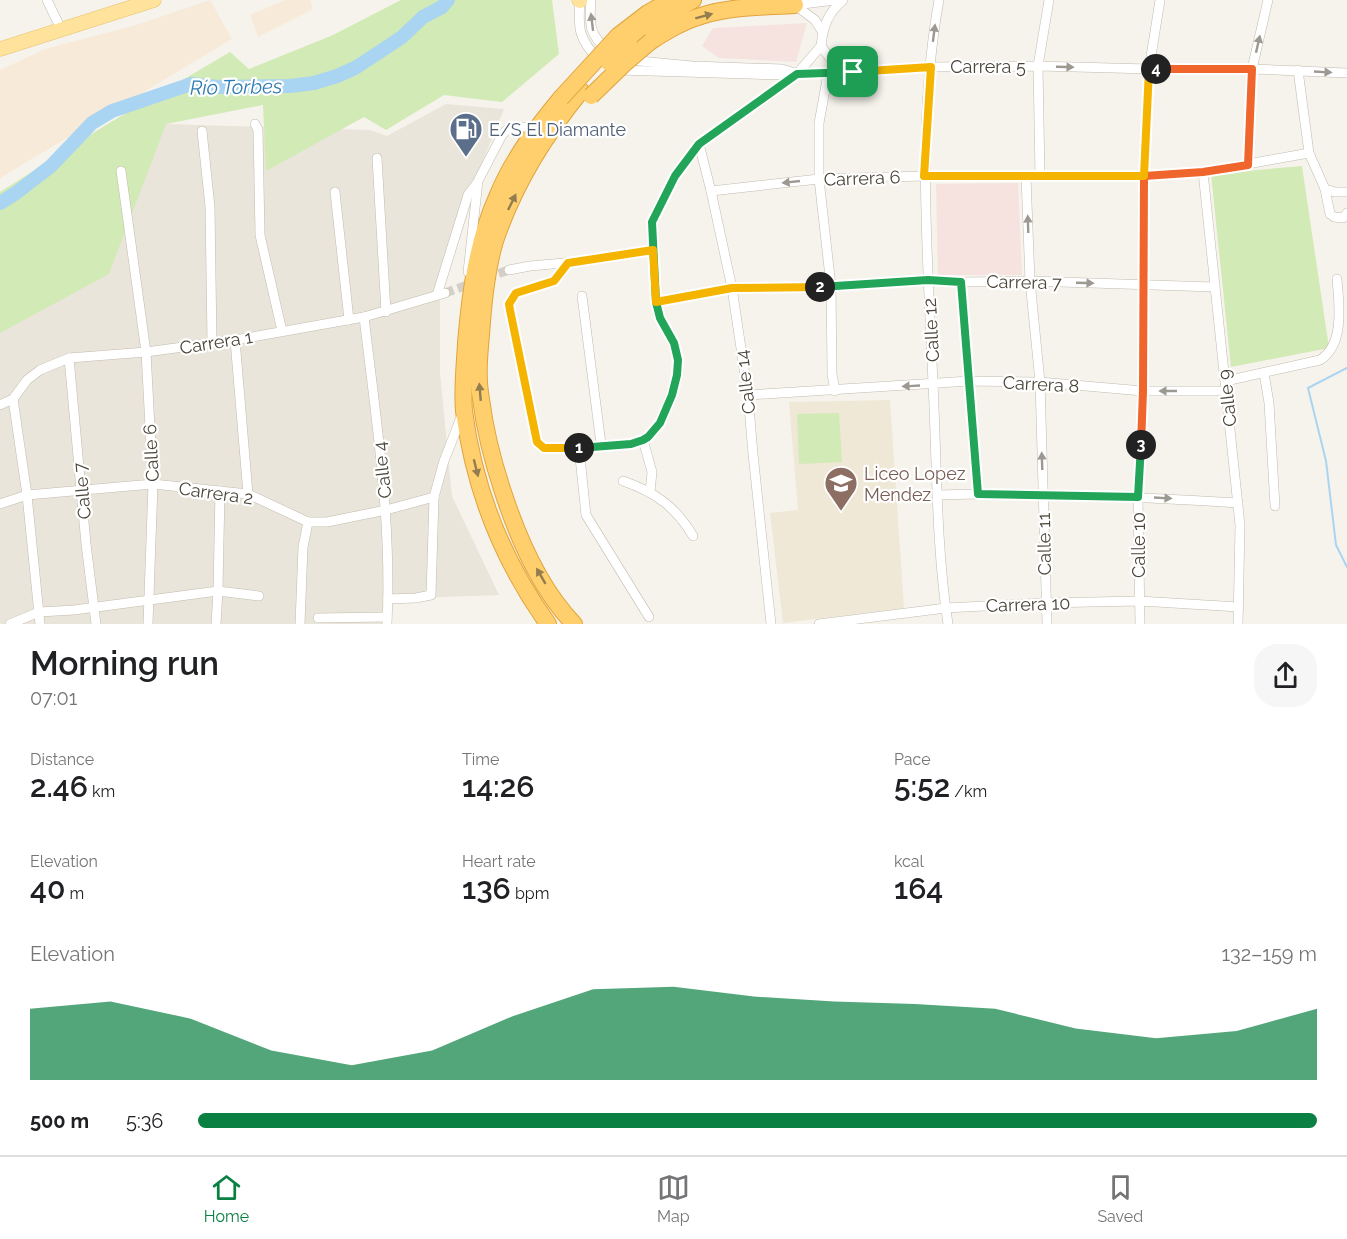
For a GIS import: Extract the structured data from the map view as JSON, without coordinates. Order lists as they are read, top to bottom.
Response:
{
  "streets": {
    "street": [
      "Carrera 5",
      "Carrera 6",
      "Carrera 7",
      "Calle 12",
      "Carrera 1",
      "Calle 14",
      "Carrera 8",
      "Calle 9",
      "Calle 6",
      "Calle 4",
      "Calle 7",
      "Carrera 2",
      "Calle 11",
      "Calle 10",
      "Carrera 10"
    ]
  },
  "crossings": [
    ["Carrera 5", "Calle 12"],
    ["Carrera 5", "Calle 10"],
    ["Carrera 6", "Calle 12"],
    ["Carrera 6", "Calle 14"],
    ["Carrera 6", "Calle 9"],
    ["Carrera 6", "Calle 11"],
    ["Carrera 6", "Calle 10"],
    ["Carrera 7", "Calle 12"],
    ["Carrera 7", "Calle 14"],
    ["Carrera 7", "Calle 9"],
    ["Carrera 7", "Calle 11"],
    ["Carrera 7", "Calle 10"],
    ["Calle 12", "Carrera 8"],
    ["Calle 12", "Carrera 10"],
    ["Carrera 1", "Calle 6"],
    ["Carrera 1", "Calle 4"],
    ["Carrera 1", "Calle 7"],
    ["Calle 14", "Carrera 8"],
    ["Carrera 8", "Calle 9"],
    ["Carrera 8", "Calle 11"],
    ["Carrera 8", "Calle 10"],
    ["Calle 9", "Carrera 10"],
    ["Calle 6", "Carrera 2"],
    ["Calle 4", "Carrera 2"],
    ["Calle 7", "Carrera 2"],
    ["Calle 11", "Carrera 10"],
    ["Calle 10", "Carrera 10"]
  ],
  "water": ["Río Torbes"],
  "places": {
    "fuel station": ["E/S El Diamante"],
    "school or university": ["Liceo Lopez Mendez"]
  },
  "page": {
    "pins": [
      "4",
      "2",
      "3",
      "1"
    ],
    "heading": ["Morning run", "07:01"],
    "stats": [
      ["Distance", "2.46 km"],
      ["Time", "14:26"],
      ["Pace", "5:52 /km"],
      ["Elevation", "40 m"],
      ["Heart rate", "136 bpm"],
      ["kcal", "164"]
    ],
    "chart": ["Elevation", "132–159 m"],
    "list": [
      {
        "name": "500 m",
        "note": "5:36"
      }
    ],
    "tabs": ["Home", "Map", "Saved"]
  }
}
